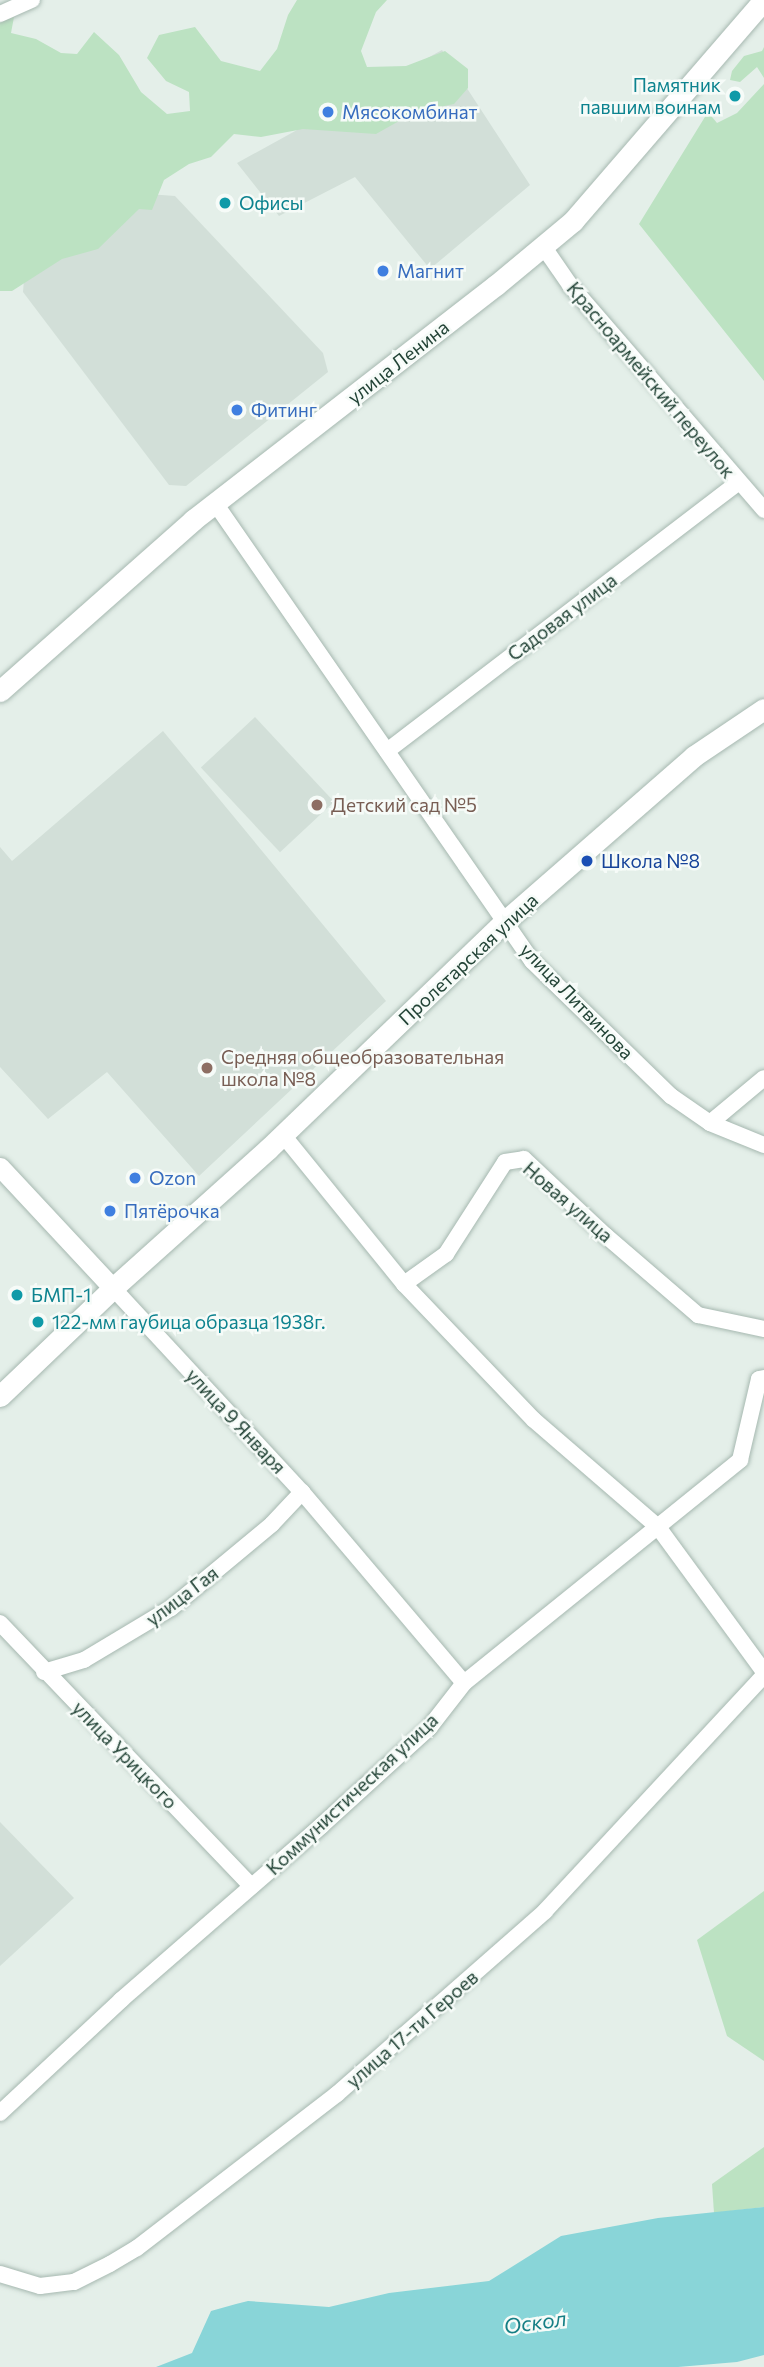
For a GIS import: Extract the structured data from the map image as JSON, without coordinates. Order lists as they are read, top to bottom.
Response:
{
  "streets": {
    "main road": ["улица Ленина", "Пролетарская улица"],
    "street": [
      "Красноармейский переулок",
      "Садовая улица",
      "улица Литвинова",
      "Новая улица",
      "улица 9 Января",
      "улица Гая",
      "улица Урицкого",
      "Коммунистическая улица",
      "улица 17-ти Героев"
    ]
  },
  "crossings": [
    ["улица Ленина", "Красноармейский переулок"],
    ["улица Ленина", "улица Литвинова"],
    ["Красноармейский переулок", "Садовая улица"],
    ["Садовая улица", "улица Литвинова"],
    ["Пролетарская улица", "улица Литвинова"],
    ["Пролетарская улица", "улица 9 Января"],
    ["улица 9 Января", "улица Гая"],
    ["улица 9 Января", "Коммунистическая улица"],
    ["улица Гая", "улица Урицкого"],
    ["улица Урицкого", "Коммунистическая улица"]
  ],
  "water": ["Оскол"],
  "places": [
    "Памятник павшим воинам",
    "Мясокомбинат",
    "Офисы",
    "Магнит",
    "Фитинг",
    "Детский сад №5",
    "Школа №8",
    "Средняя общеобразовательная школа №8",
    "Ozon",
    "Пятёрочка",
    "БМП-1",
    "122-мм гаубица образца 1938г."
  ]
}
